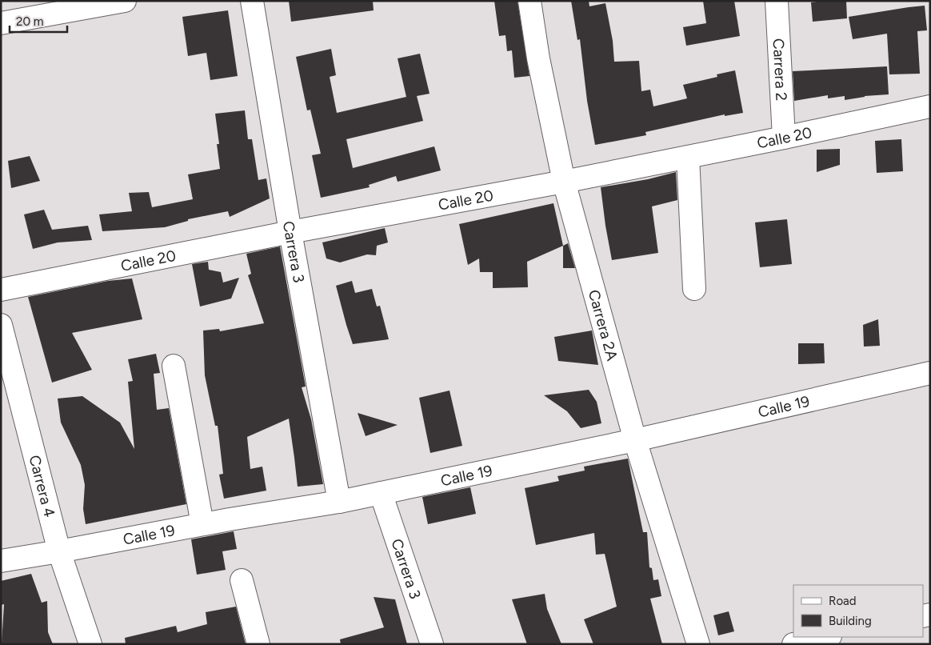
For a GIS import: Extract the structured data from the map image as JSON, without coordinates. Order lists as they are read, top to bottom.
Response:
{
  "streets": {
    "street": [
      "Carrera 2",
      "Calle 20",
      "Carrera 3",
      "Carrera 2A",
      "Calle 19",
      "Carrera 4"
    ]
  },
  "crossings": [
    ["Carrera 2", "Calle 20"],
    ["Calle 20", "Carrera 3"],
    ["Calle 20", "Carrera 2A"],
    ["Carrera 3", "Calle 19"],
    ["Carrera 2A", "Calle 19"],
    ["Calle 19", "Carrera 4"]
  ],
  "legend": ["Road", "Building"],
  "scale_bar": "20 m"
}
